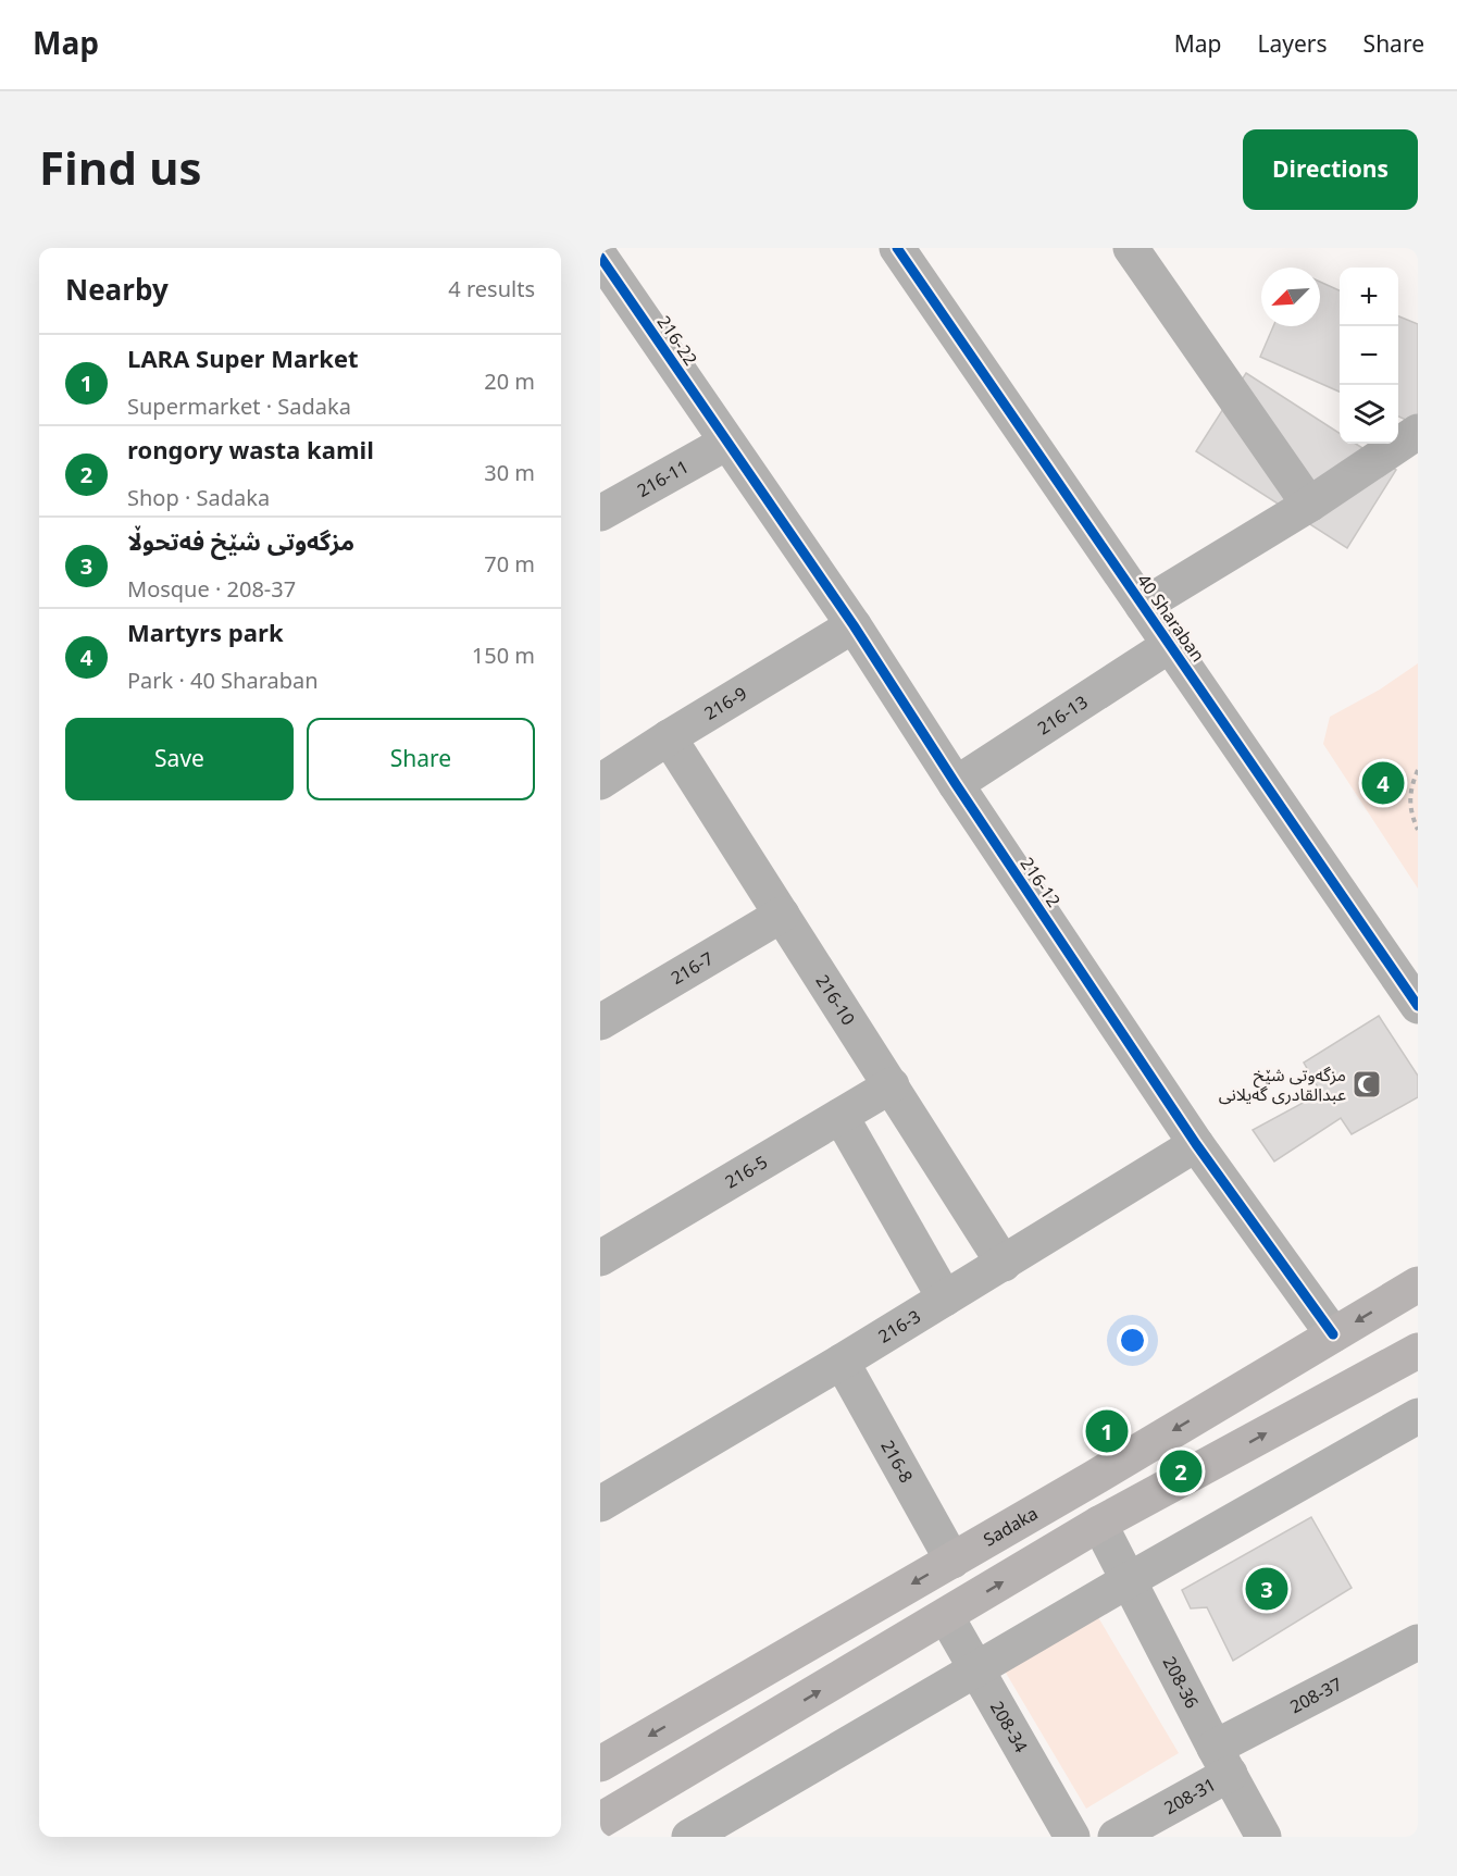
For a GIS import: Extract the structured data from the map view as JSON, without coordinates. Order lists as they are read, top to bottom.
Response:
{
  "streets": {
    "main road": ["Sadaka"],
    "street": [
      "216-22",
      "216-11",
      "40 Sharaban",
      "216-9",
      "216-13",
      "216-12",
      "216-7",
      "216-10",
      "216-5",
      "216-3",
      "216-8",
      "208-36",
      "208-37",
      "208-34",
      "208-31"
    ]
  },
  "crossings": [
    ["216-22", "216-11"],
    ["216-22", "216-12"],
    ["216-11", "216-12"],
    ["40 Sharaban", "216-13"],
    ["216-9", "216-12"],
    ["216-9", "216-10"],
    ["216-13", "216-12"],
    ["216-12", "216-3"],
    ["216-12", "Sadaka"],
    ["216-7", "216-10"],
    ["216-10", "216-5"],
    ["216-10", "216-3"],
    ["216-3", "216-8"],
    ["216-8", "Sadaka"],
    ["208-36", "208-37"],
    ["208-36", "208-31"],
    ["208-37", "208-31"]
  ],
  "places": {
    "mosque": ["مزگەوتی شێخ عبدالقادری گەیلانی"]
  },
  "north": "bottom left",
  "page": {
    "header": "Map",
    "nav": ["Map", "Layers", "Share"],
    "title": "Find us",
    "buttons": [
      "Directions",
      ["Save", "Share"]
    ],
    "heading": ["Nearby", "4 results"],
    "map_buttons": ["+", "−"],
    "list": [
      {
        "mark": "1",
        "name": "LARA Super Market",
        "note": "Supermarket · Sadaka",
        "value": "20 m"
      },
      {
        "mark": "2",
        "name": "rongory wasta kamil",
        "note": "Shop · Sadaka",
        "value": "30 m"
      },
      {
        "mark": "3",
        "name": "مزگەوتی شێخ فەتحوڵا",
        "note": "Mosque · 208-37",
        "value": "70 m"
      },
      {
        "mark": "4",
        "name": "Martyrs park",
        "note": "Park · 40 Sharaban",
        "value": "150 m"
      }
    ],
    "pins": [
      "4",
      "1",
      "2",
      "3"
    ]
  }
}
